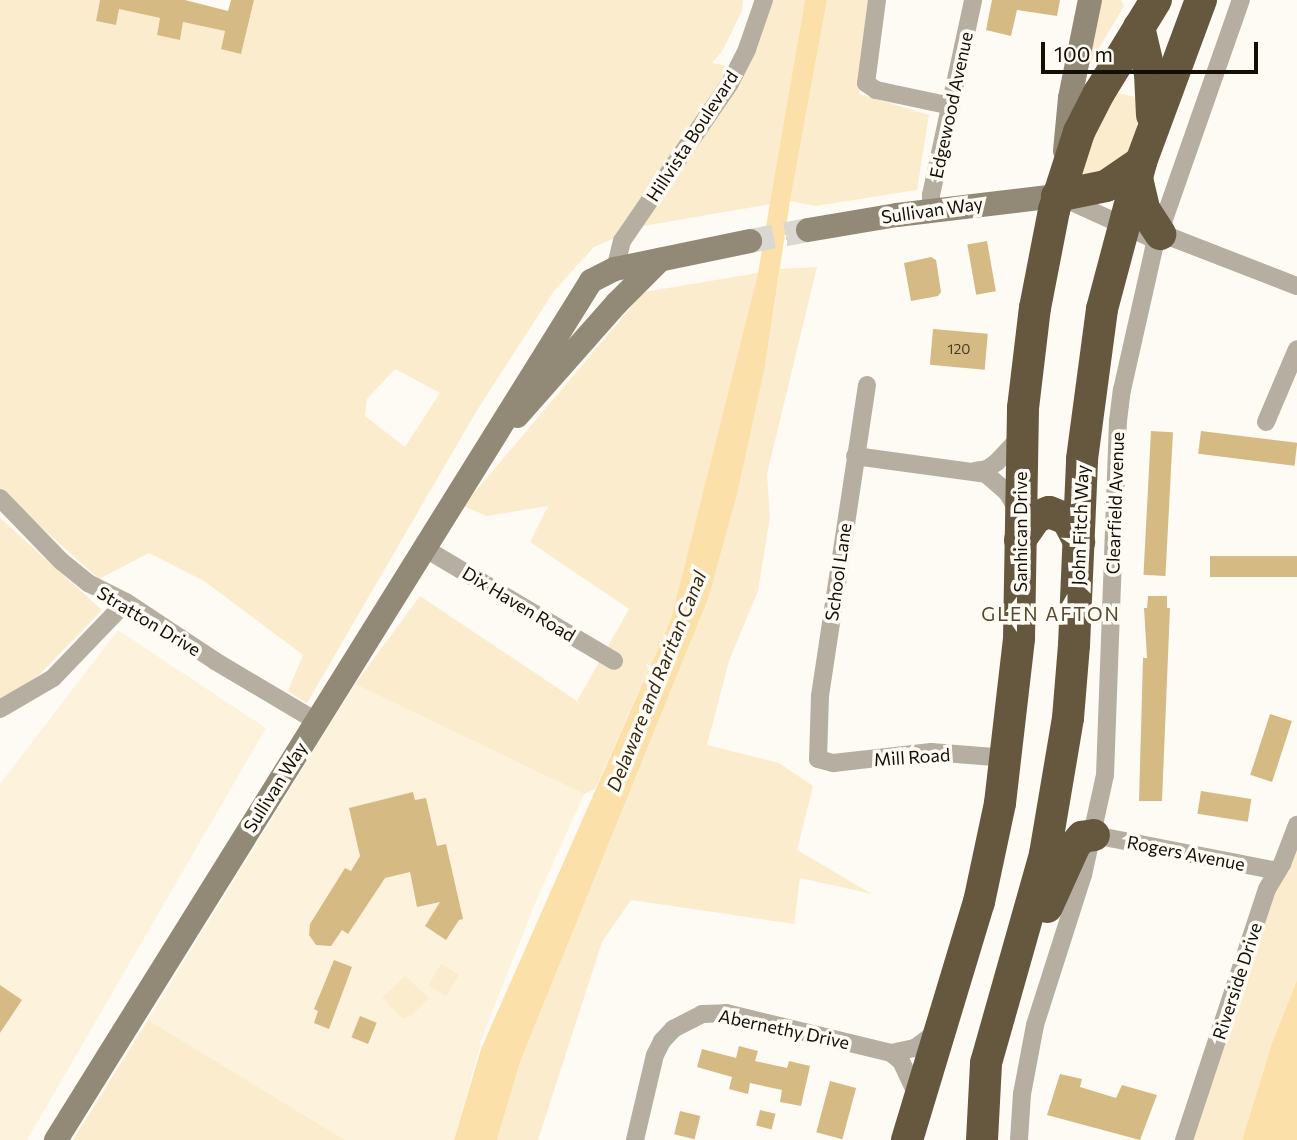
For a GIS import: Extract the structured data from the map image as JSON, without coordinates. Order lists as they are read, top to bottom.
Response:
{
  "streets": {
    "highway": ["John Fitch Way", "Sanhican Drive"],
    "main road": ["Sullivan Way"],
    "street": [
      "Edgewood Avenue",
      "Hillvista Boulevard",
      "Clearfield Avenue",
      "School Lane",
      "Dix Haven Road",
      "Stratton Drive",
      "Mill Road",
      "Rogers Avenue",
      "Riverside Drive",
      "Abernethy Drive"
    ]
  },
  "crossings": [
    ["Edgewood Avenue", "Sullivan Way"],
    ["Hillvista Boulevard", "Sullivan Way"],
    ["Sullivan Way", "Sanhican Drive"],
    ["Sullivan Way", "Dix Haven Road"],
    ["Sullivan Way", "Stratton Drive"],
    ["Clearfield Avenue", "Rogers Avenue"],
    ["Sanhican Drive", "Mill Road"],
    ["School Lane", "Mill Road"],
    ["Rogers Avenue", "Riverside Drive"]
  ],
  "districts": ["GLEN AFTON"],
  "water": ["Delaware and Raritan Canal"],
  "house_numbers": ["120"],
  "scale_bar": "100 m"
}
